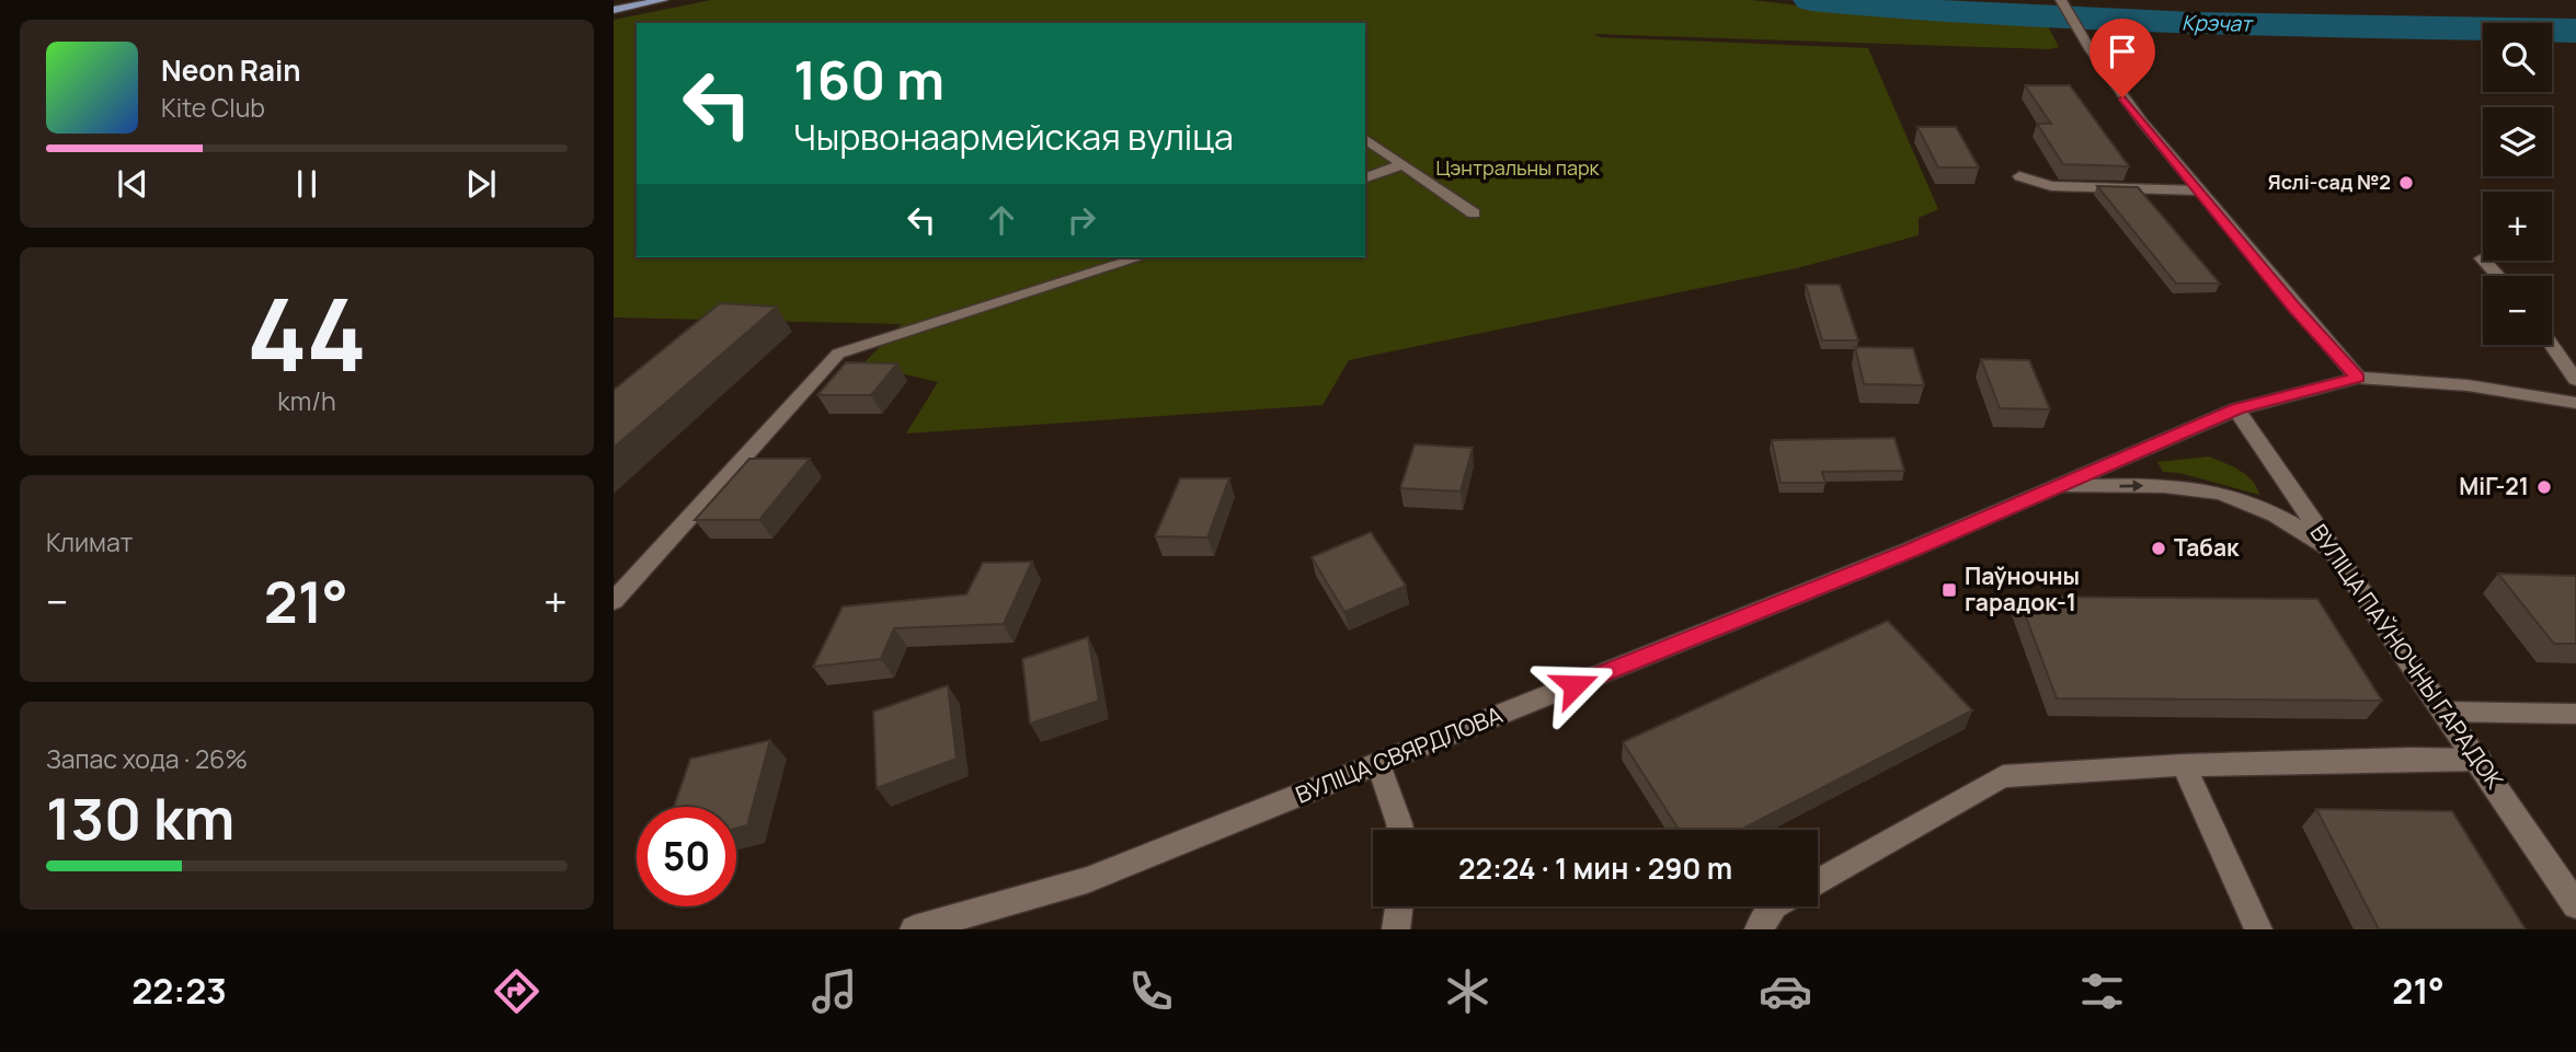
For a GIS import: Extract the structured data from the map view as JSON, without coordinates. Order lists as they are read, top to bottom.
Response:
{
  "streets": {
    "main road": ["ВУЛІЦА ПАЎНОЧНЫ ГАРАДОК", "ВУЛІЦА СВЯРДЛОВА"]
  },
  "crossings": [
    ["ВУЛІЦА ПАЎНОЧНЫ ГАРАДОК", "ВУЛІЦА СВЯРДЛОВА"]
  ],
  "water": ["Крэчат"],
  "parks": ["Цэнтральны парк"],
  "places": {
    "other": ["Яслі-сад №2", "МіГ-21", "Табак"],
    "transit": ["Паўночны гарадок-1"]
  },
  "page": {
    "map_buttons": ["+", "−"],
    "turn": ["160 m", "Чырвонаармейская вуліца"],
    "song": ["Neon Rain", "Kite Club"],
    "tile": [
      ["44", "km/h"],
      "Климат",
      ["Запас хода · 26%", "130 km"]
    ],
    "heat": ["−", "21°", "+"],
    "limit": "50",
    "trip": "22:24 · 1 мин · 290 m",
    "tabs": ["22:23", "21°"]
  }
}
